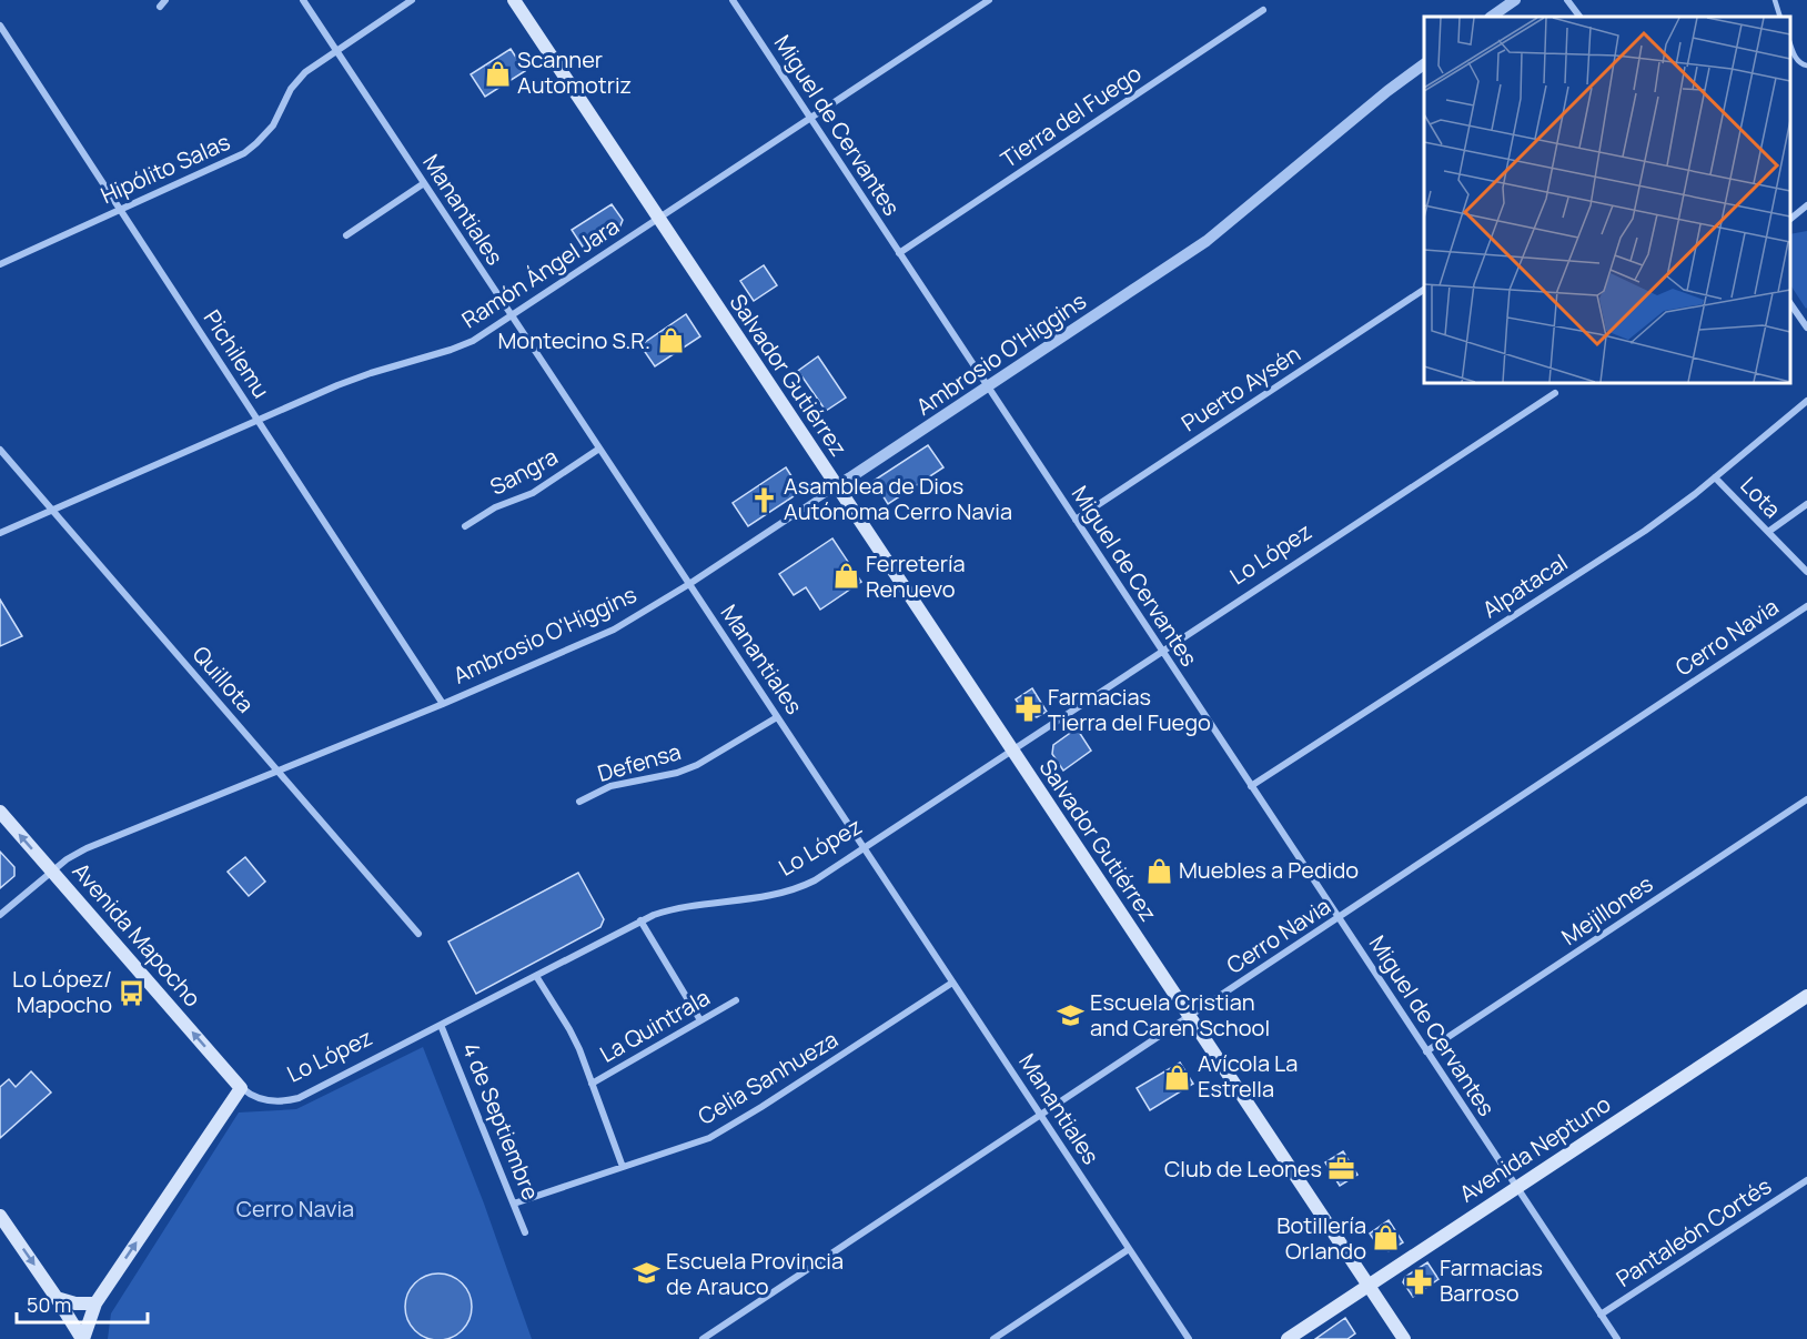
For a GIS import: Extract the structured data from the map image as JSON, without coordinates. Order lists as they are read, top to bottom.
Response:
{
  "streets": {
    "main road": ["Salvador Gutiérrez", "Avenida Mapocho", "Avenida Neptuno"],
    "street": [
      "Tierra del Fuego",
      "Miguel de Cervantes",
      "Hipólito Salas",
      "Manantiales",
      "Ramón Ángel Jara",
      "Pichilemu",
      "Ambrosio O'Higgins",
      "Puerto Aysén",
      "Sangra",
      "Lota",
      "Lo López",
      "Alpatacal",
      "Cerro Navia",
      "Quillota",
      "Defensa",
      "Mejillones",
      "La Quintrala",
      "Celia Sanhueza",
      "4 de Septiembre",
      "Pantaleón Cortés"
    ]
  },
  "crossings": [
    ["Tierra del Fuego", "Miguel de Cervantes"],
    ["Miguel de Cervantes", "Ramón Ángel Jara"],
    ["Miguel de Cervantes", "Ambrosio O'Higgins"],
    ["Miguel de Cervantes", "Puerto Aysén"],
    ["Miguel de Cervantes", "Lo López"],
    ["Miguel de Cervantes", "Alpatacal"],
    ["Miguel de Cervantes", "Cerro Navia"],
    ["Miguel de Cervantes", "Mejillones"],
    ["Miguel de Cervantes", "Avenida Neptuno"],
    ["Miguel de Cervantes", "Pantaleón Cortés"],
    ["Hipólito Salas", "Manantiales"],
    ["Hipólito Salas", "Pichilemu"],
    ["Manantiales", "Ramón Ángel Jara"],
    ["Manantiales", "Ambrosio O'Higgins"],
    ["Manantiales", "Sangra"],
    ["Manantiales", "Lo López"],
    ["Manantiales", "Cerro Navia"],
    ["Manantiales", "Defensa"],
    ["Manantiales", "Celia Sanhueza"],
    ["Ramón Ángel Jara", "Pichilemu"],
    ["Ramón Ángel Jara", "Salvador Gutiérrez"],
    ["Ramón Ángel Jara", "Quillota"],
    ["Pichilemu", "Ambrosio O'Higgins"],
    ["Ambrosio O'Higgins", "Salvador Gutiérrez"],
    ["Ambrosio O'Higgins", "Quillota"],
    ["Ambrosio O'Higgins", "Avenida Mapocho"],
    ["Salvador Gutiérrez", "Lo López"],
    ["Salvador Gutiérrez", "Cerro Navia"],
    ["Salvador Gutiérrez", "Avenida Neptuno"],
    ["Lota", "Alpatacal"],
    ["Lo López", "Avenida Mapocho"],
    ["Lo López", "4 de Septiembre"],
    ["Celia Sanhueza", "4 de Septiembre"]
  ],
  "one_way": ["Avenida Mapocho"],
  "parks": ["Cerro Navia"],
  "places": {
    "shop": [
      "Scanner Automotriz",
      "Montecino S.R.",
      "Ferretería Renuevo",
      "Muebles a Pedido",
      "Avícola La Estrella",
      "Botillería Orlando"
    ],
    "church": ["Asamblea de Dios Autónoma Cerro Navia"],
    "pharmacy": ["Farmacias Tierra del Fuego", "Farmacias Barroso"],
    "bus stop": ["Lo López/ Mapocho"],
    "school or university": ["Escuela Cristian and Caren School", "Escuela Provincia de Arauco"],
    "office": ["Club de Leones"]
  },
  "scale_bar": "50 m"
}
